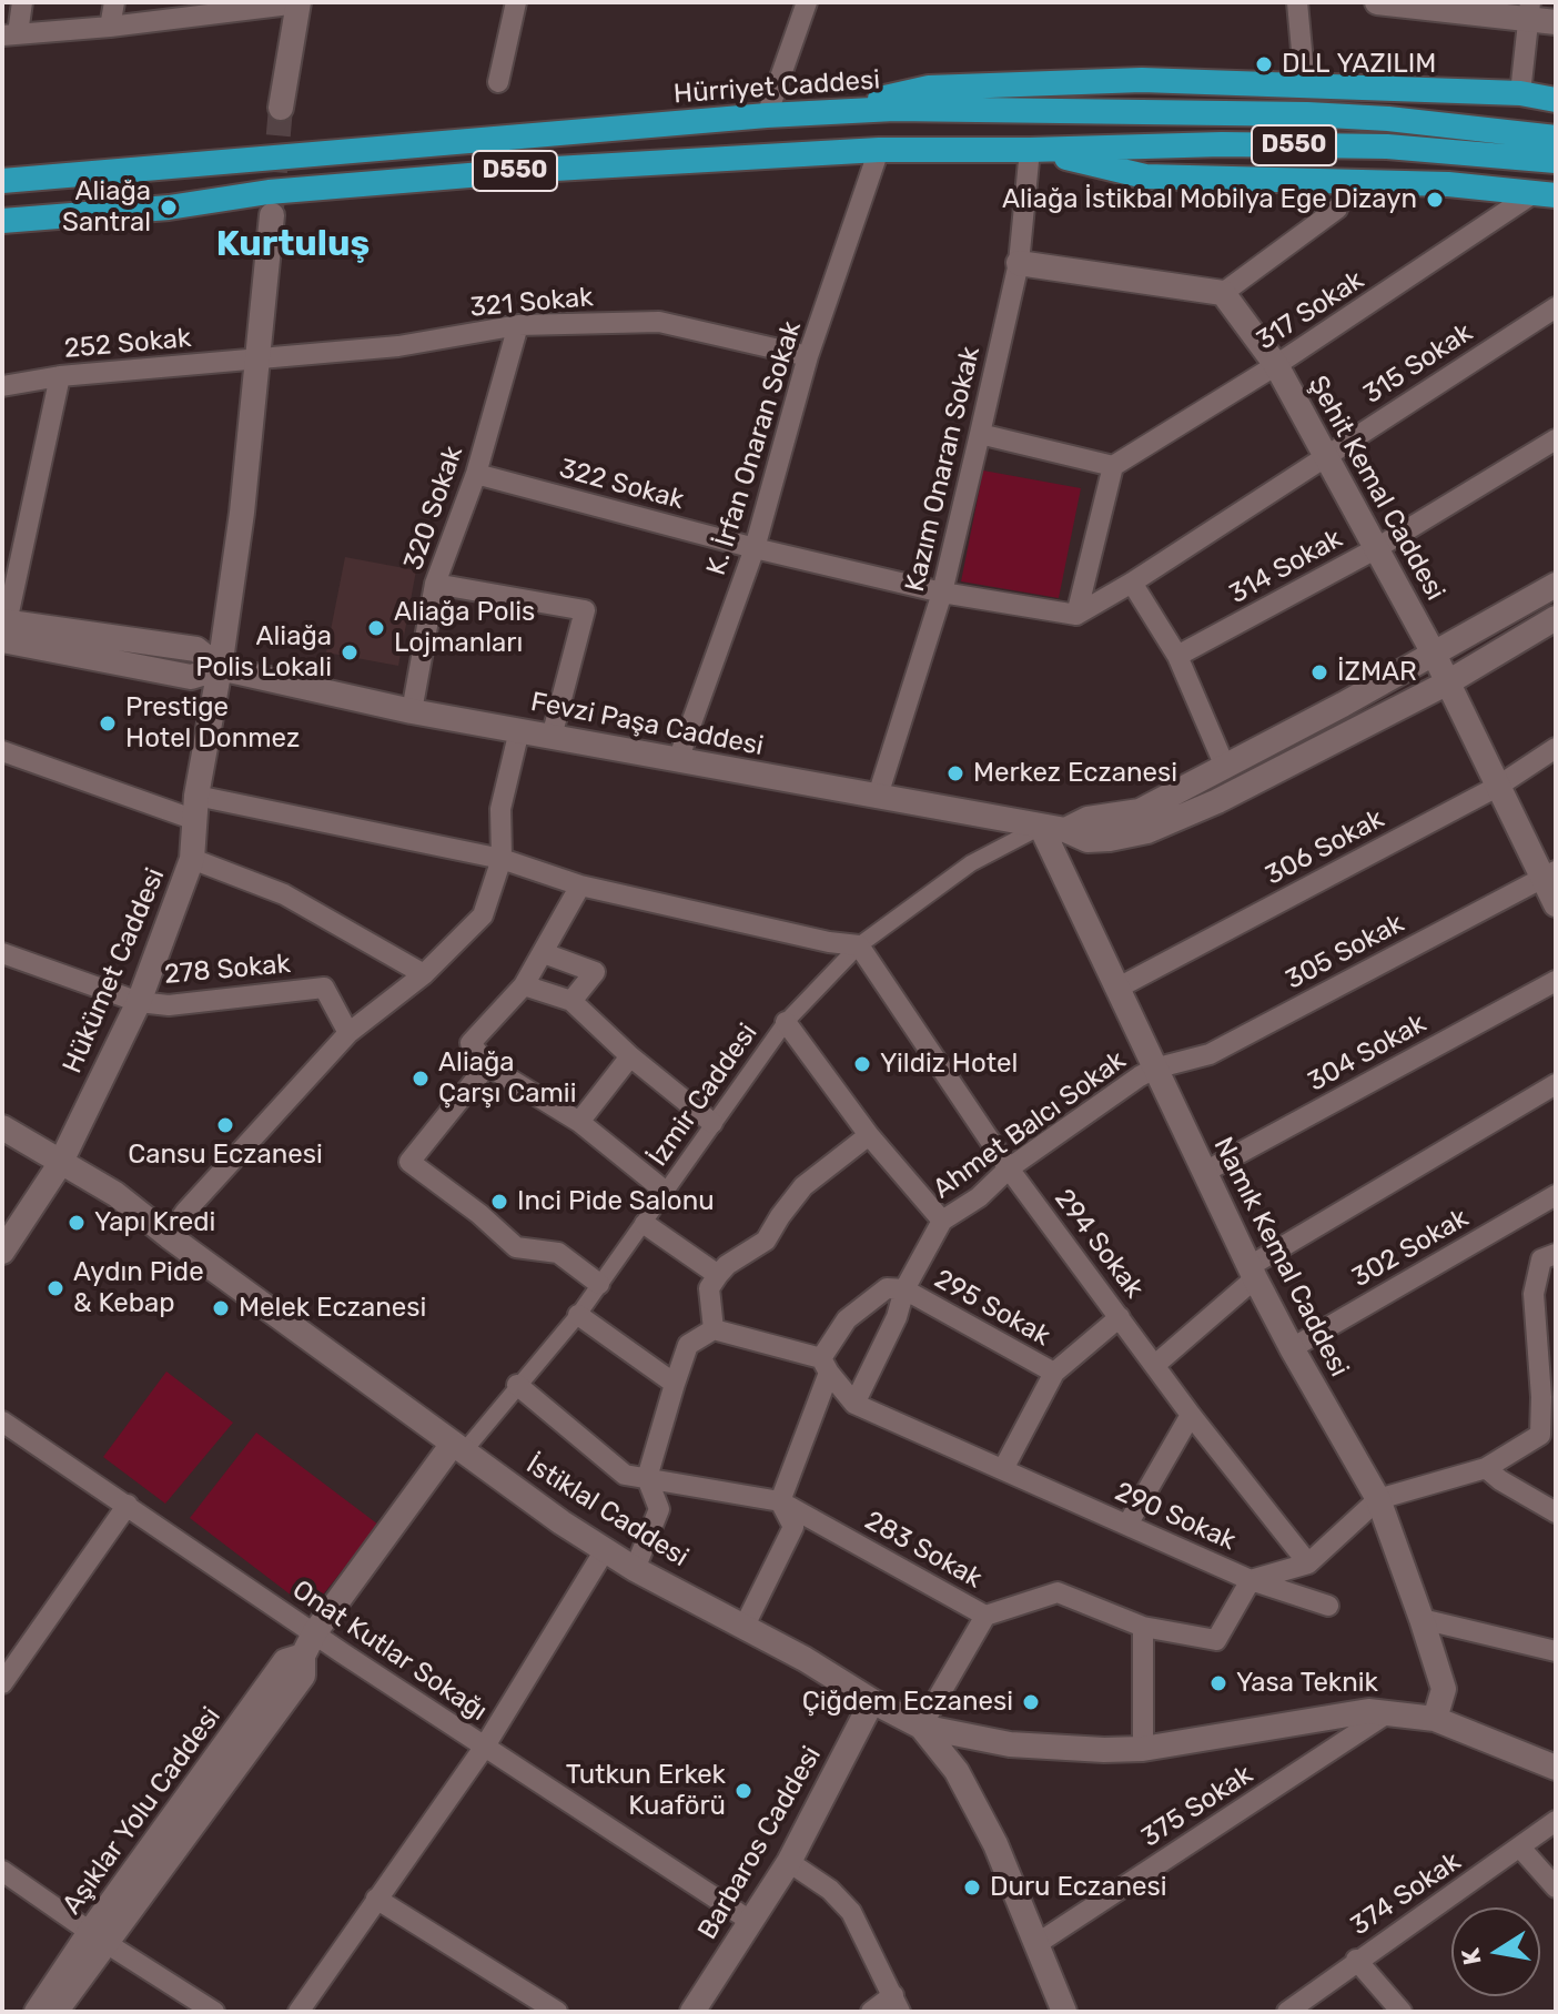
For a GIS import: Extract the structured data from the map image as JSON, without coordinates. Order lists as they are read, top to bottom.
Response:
{
  "streets": {
    "highway": ["Hürriyet Caddesi", "D550"],
    "street": [
      "321 Sokak",
      "317 Sokak",
      "252 Sokak",
      "315 Sokak",
      "K. İrfan Onaran Sokak",
      "Kazım Onaran Sokak",
      "322 Sokak",
      "Şehit Kemal Caddesi",
      "320 Sokak",
      "314 Sokak",
      "Fevzi Paşa Caddesi",
      "306 Sokak",
      "305 Sokak",
      "278 Sokak",
      "Hükümet Caddesi",
      "304 Sokak",
      "İzmir Caddesi",
      "Ahmet Balcı Sokak",
      "294 Sokak",
      "302 Sokak",
      "Namık Kemal Caddesi",
      "295 Sokak",
      "İstiklal Caddesi",
      "290 Sokak",
      "283 Sokak",
      "Onat Kutlar Sokağı",
      "375 Sokak",
      "Aşıklar Yolu Caddesi",
      "Barbaros Caddesi",
      "374 Sokak"
    ]
  },
  "crossings": [
    ["D550", "K. İrfan Onaran Sokak"],
    ["D550", "Kazım Onaran Sokak"],
    ["321 Sokak", "252 Sokak"],
    ["321 Sokak", "K. İrfan Onaran Sokak"],
    ["321 Sokak", "320 Sokak"],
    ["321 Sokak", "Hükümet Caddesi"],
    ["317 Sokak", "Şehit Kemal Caddesi"],
    ["252 Sokak", "Hükümet Caddesi"],
    ["315 Sokak", "322 Sokak"],
    ["315 Sokak", "Şehit Kemal Caddesi"],
    ["K. İrfan Onaran Sokak", "322 Sokak"],
    ["K. İrfan Onaran Sokak", "Fevzi Paşa Caddesi"],
    ["Kazım Onaran Sokak", "322 Sokak"],
    ["Kazım Onaran Sokak", "Fevzi Paşa Caddesi"],
    ["322 Sokak", "320 Sokak"],
    ["Şehit Kemal Caddesi", "314 Sokak"],
    ["Şehit Kemal Caddesi", "Fevzi Paşa Caddesi"],
    ["Şehit Kemal Caddesi", "306 Sokak"],
    ["Şehit Kemal Caddesi", "305 Sokak"],
    ["320 Sokak", "Fevzi Paşa Caddesi"],
    ["Fevzi Paşa Caddesi", "Hükümet Caddesi"],
    ["Fevzi Paşa Caddesi", "İzmir Caddesi"],
    ["Fevzi Paşa Caddesi", "Namık Kemal Caddesi"],
    ["306 Sokak", "Namık Kemal Caddesi"],
    ["305 Sokak", "Ahmet Balcı Sokak"],
    ["305 Sokak", "Namık Kemal Caddesi"],
    ["278 Sokak", "Hükümet Caddesi"],
    ["Hükümet Caddesi", "İstiklal Caddesi"],
    ["304 Sokak", "Namık Kemal Caddesi"],
    ["İzmir Caddesi", "294 Sokak"],
    ["İzmir Caddesi", "Namık Kemal Caddesi"],
    ["İzmir Caddesi", "İstiklal Caddesi"],
    ["İzmir Caddesi", "283 Sokak"],
    ["İzmir Caddesi", "Aşıklar Yolu Caddesi"],
    ["Ahmet Balcı Sokak", "294 Sokak"],
    ["Ahmet Balcı Sokak", "Namık Kemal Caddesi"],
    ["Ahmet Balcı Sokak", "295 Sokak"],
    ["Ahmet Balcı Sokak", "290 Sokak"],
    ["302 Sokak", "Namık Kemal Caddesi"],
    ["İstiklal Caddesi", "375 Sokak"],
    ["İstiklal Caddesi", "Aşıklar Yolu Caddesi"],
    ["İstiklal Caddesi", "Barbaros Caddesi"],
    ["290 Sokak", "283 Sokak"],
    ["Onat Kutlar Sokağı", "Aşıklar Yolu Caddesi"],
    ["Onat Kutlar Sokağı", "Barbaros Caddesi"]
  ],
  "districts": ["Kurtuluş"],
  "places": [
    "DLL YAZILIM",
    "Aliağa İstikbal Mobilya Ege Dizayn",
    "Aliağa Santral",
    "Aliağa Polis Lojmanları",
    "Aliağa Polis Lokali",
    "İZMAR",
    "Prestige Hotel Donmez",
    "Merkez Eczanesi",
    "Yildiz Hotel",
    "Aliağa Çarşı Camii",
    "Cansu Eczanesi",
    "Inci Pide Salonu",
    "Yapı Kredi",
    "Aydın Pide & Kebap",
    "Melek Eczanesi",
    "Yasa Teknik",
    "Çiğdem Eczanesi",
    "Tutkun Erkek Kuaförü",
    "Duru Eczanesi"
  ],
  "north": "left"
}
